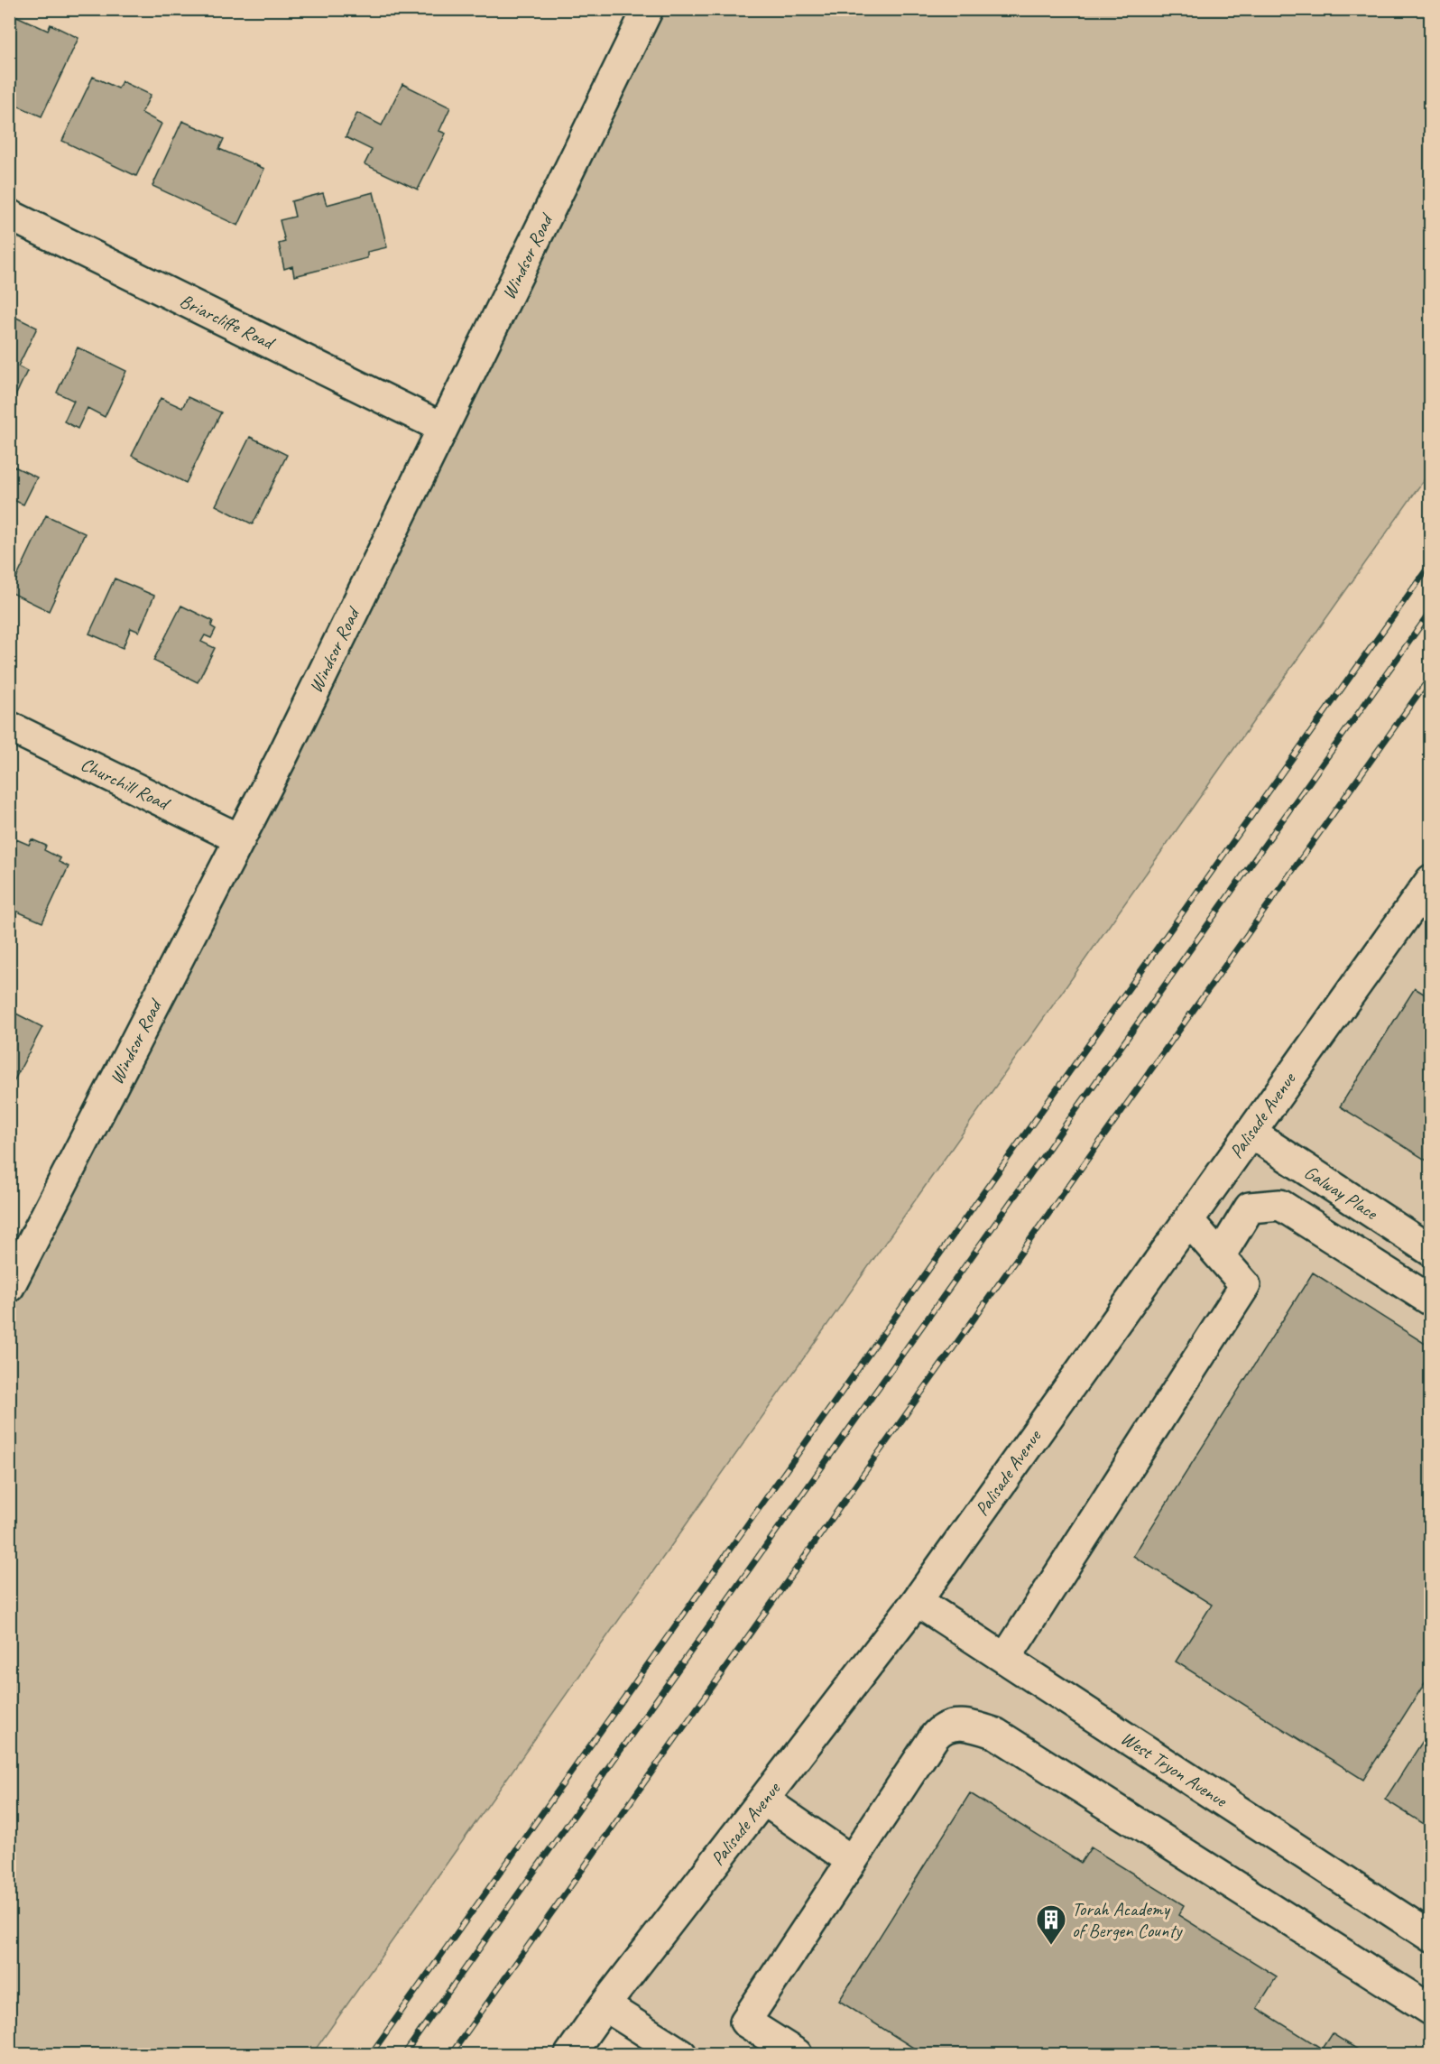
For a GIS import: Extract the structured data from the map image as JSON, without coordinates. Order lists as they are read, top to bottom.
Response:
{
  "streets": {
    "street": [
      "Windsor Road",
      "Briarcliffe Road",
      "Churchill Road",
      "Palisade Avenue",
      "Galway Place",
      "West Tryon Avenue"
    ]
  },
  "crossings": [
    ["Windsor Road", "Briarcliffe Road"],
    ["Windsor Road", "Churchill Road"],
    ["Palisade Avenue", "Galway Place"],
    ["Palisade Avenue", "West Tryon Avenue"]
  ],
  "places": {
    "building": ["Torah Academy of Bergen County"]
  }
}
